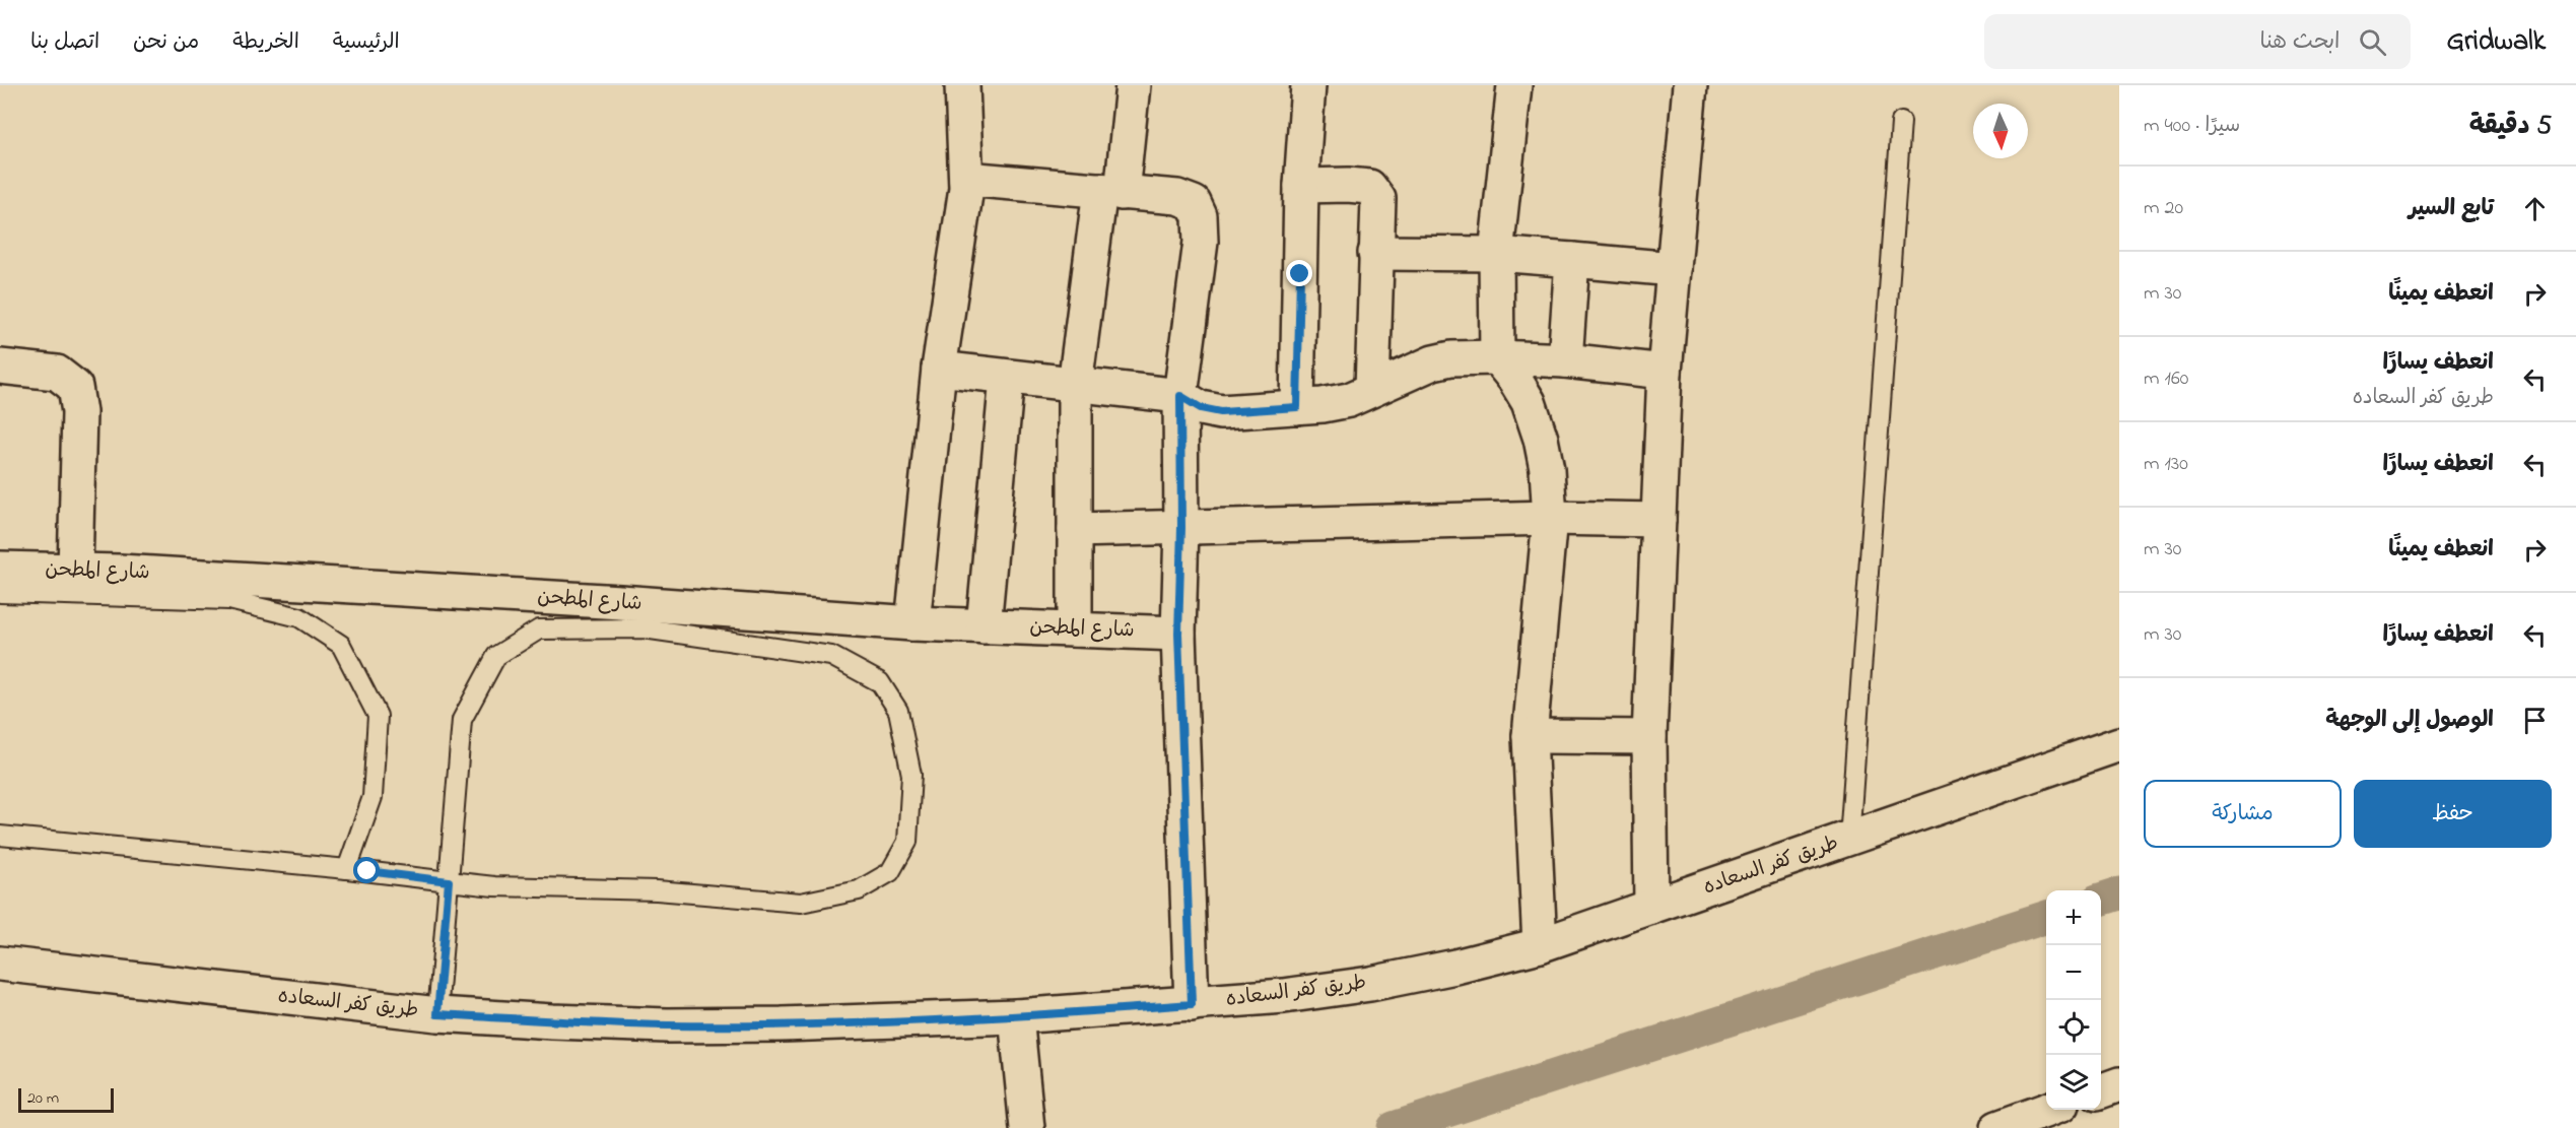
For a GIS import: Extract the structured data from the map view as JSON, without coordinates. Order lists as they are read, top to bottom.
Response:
{
  "streets": {
    "street": ["شارع المطحن", "طريق كفر السعاده"]
  },
  "scale_bar": "20 m",
  "north": "bottom",
  "page": {
    "header": "Gridwalk",
    "search": "ابحث هنا",
    "nav": [
      "الرئيسية",
      "الخريطة",
      "من نحن",
      "اتصل بنا"
    ],
    "heading": ["5 دقيقة", "سيرًا · 400 m"],
    "list": [
      ["تابع السير", "20 m"],
      ["انعطف يمينًا", "30 m"],
      ["انعطف يسارًا", "طريق كفر السعاده", "160 m"],
      ["انعطف يسارًا", "130 m"],
      ["انعطف يمينًا", "30 m"],
      ["انعطف يسارًا", "30 m"],
      "الوصول إلى الوجهة"
    ],
    "buttons": ["حفظ", "مشاركة"],
    "map_buttons": ["+", "−"],
    "scale": "20 m"
  }
}
